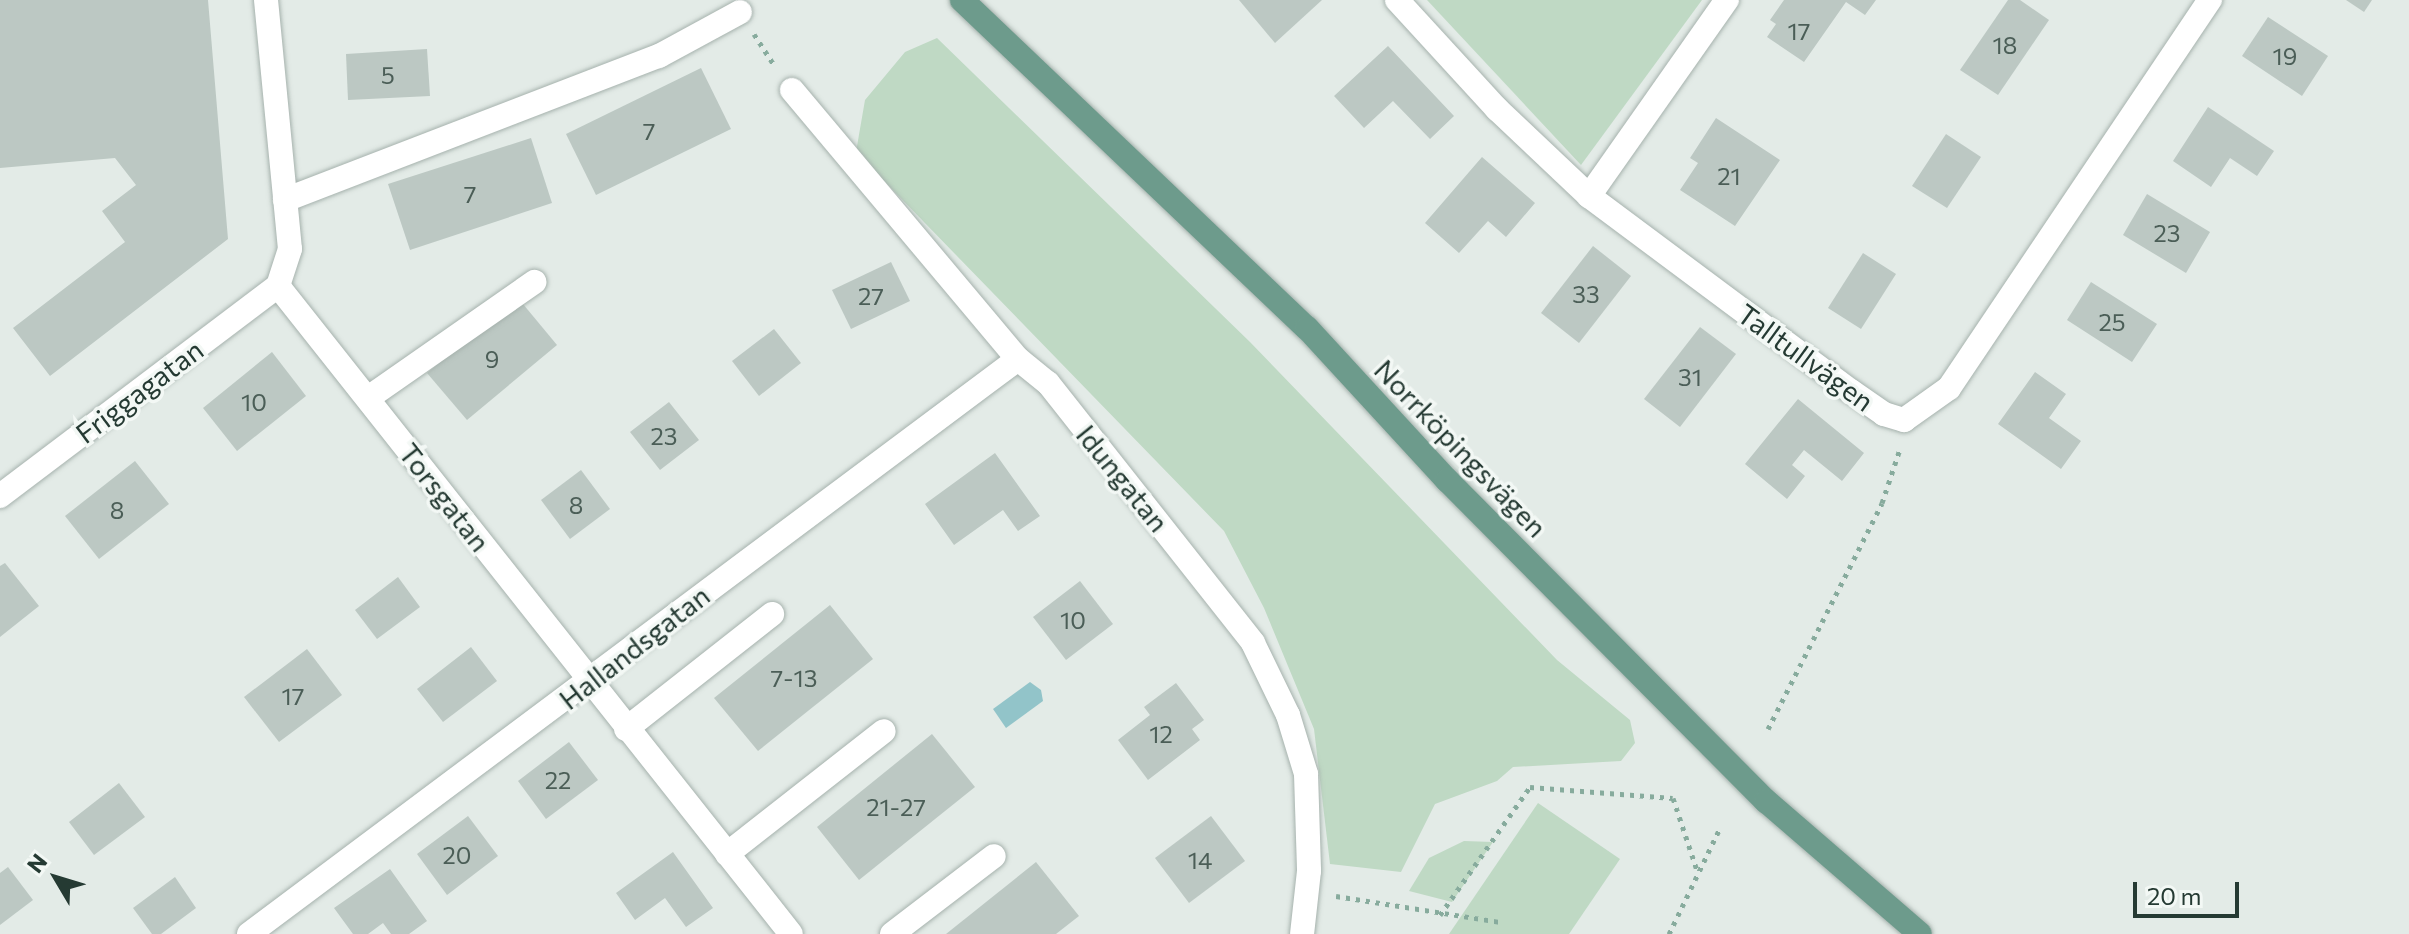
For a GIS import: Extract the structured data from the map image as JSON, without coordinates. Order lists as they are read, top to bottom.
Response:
{
  "streets": {
    "main road": ["Norrköpingsvägen"],
    "street": [
      "Talltullvägen",
      "Friggagatan",
      "Idungatan",
      "Torsgatan",
      "Hallandsgatan"
    ]
  },
  "crossings": [
    ["Friggagatan", "Torsgatan"],
    ["Idungatan", "Hallandsgatan"],
    ["Torsgatan", "Hallandsgatan"]
  ],
  "house_numbers": [
    "17",
    "18",
    "19",
    "5",
    "7",
    "21",
    "7",
    "23",
    "33",
    "27",
    "25",
    "9",
    "31",
    "10",
    "23",
    "8",
    "8",
    "10",
    "7-13",
    "17",
    "12",
    "22",
    "21-27",
    "20",
    "14"
  ],
  "scale_bar": "20 m",
  "north": "top left"
}
